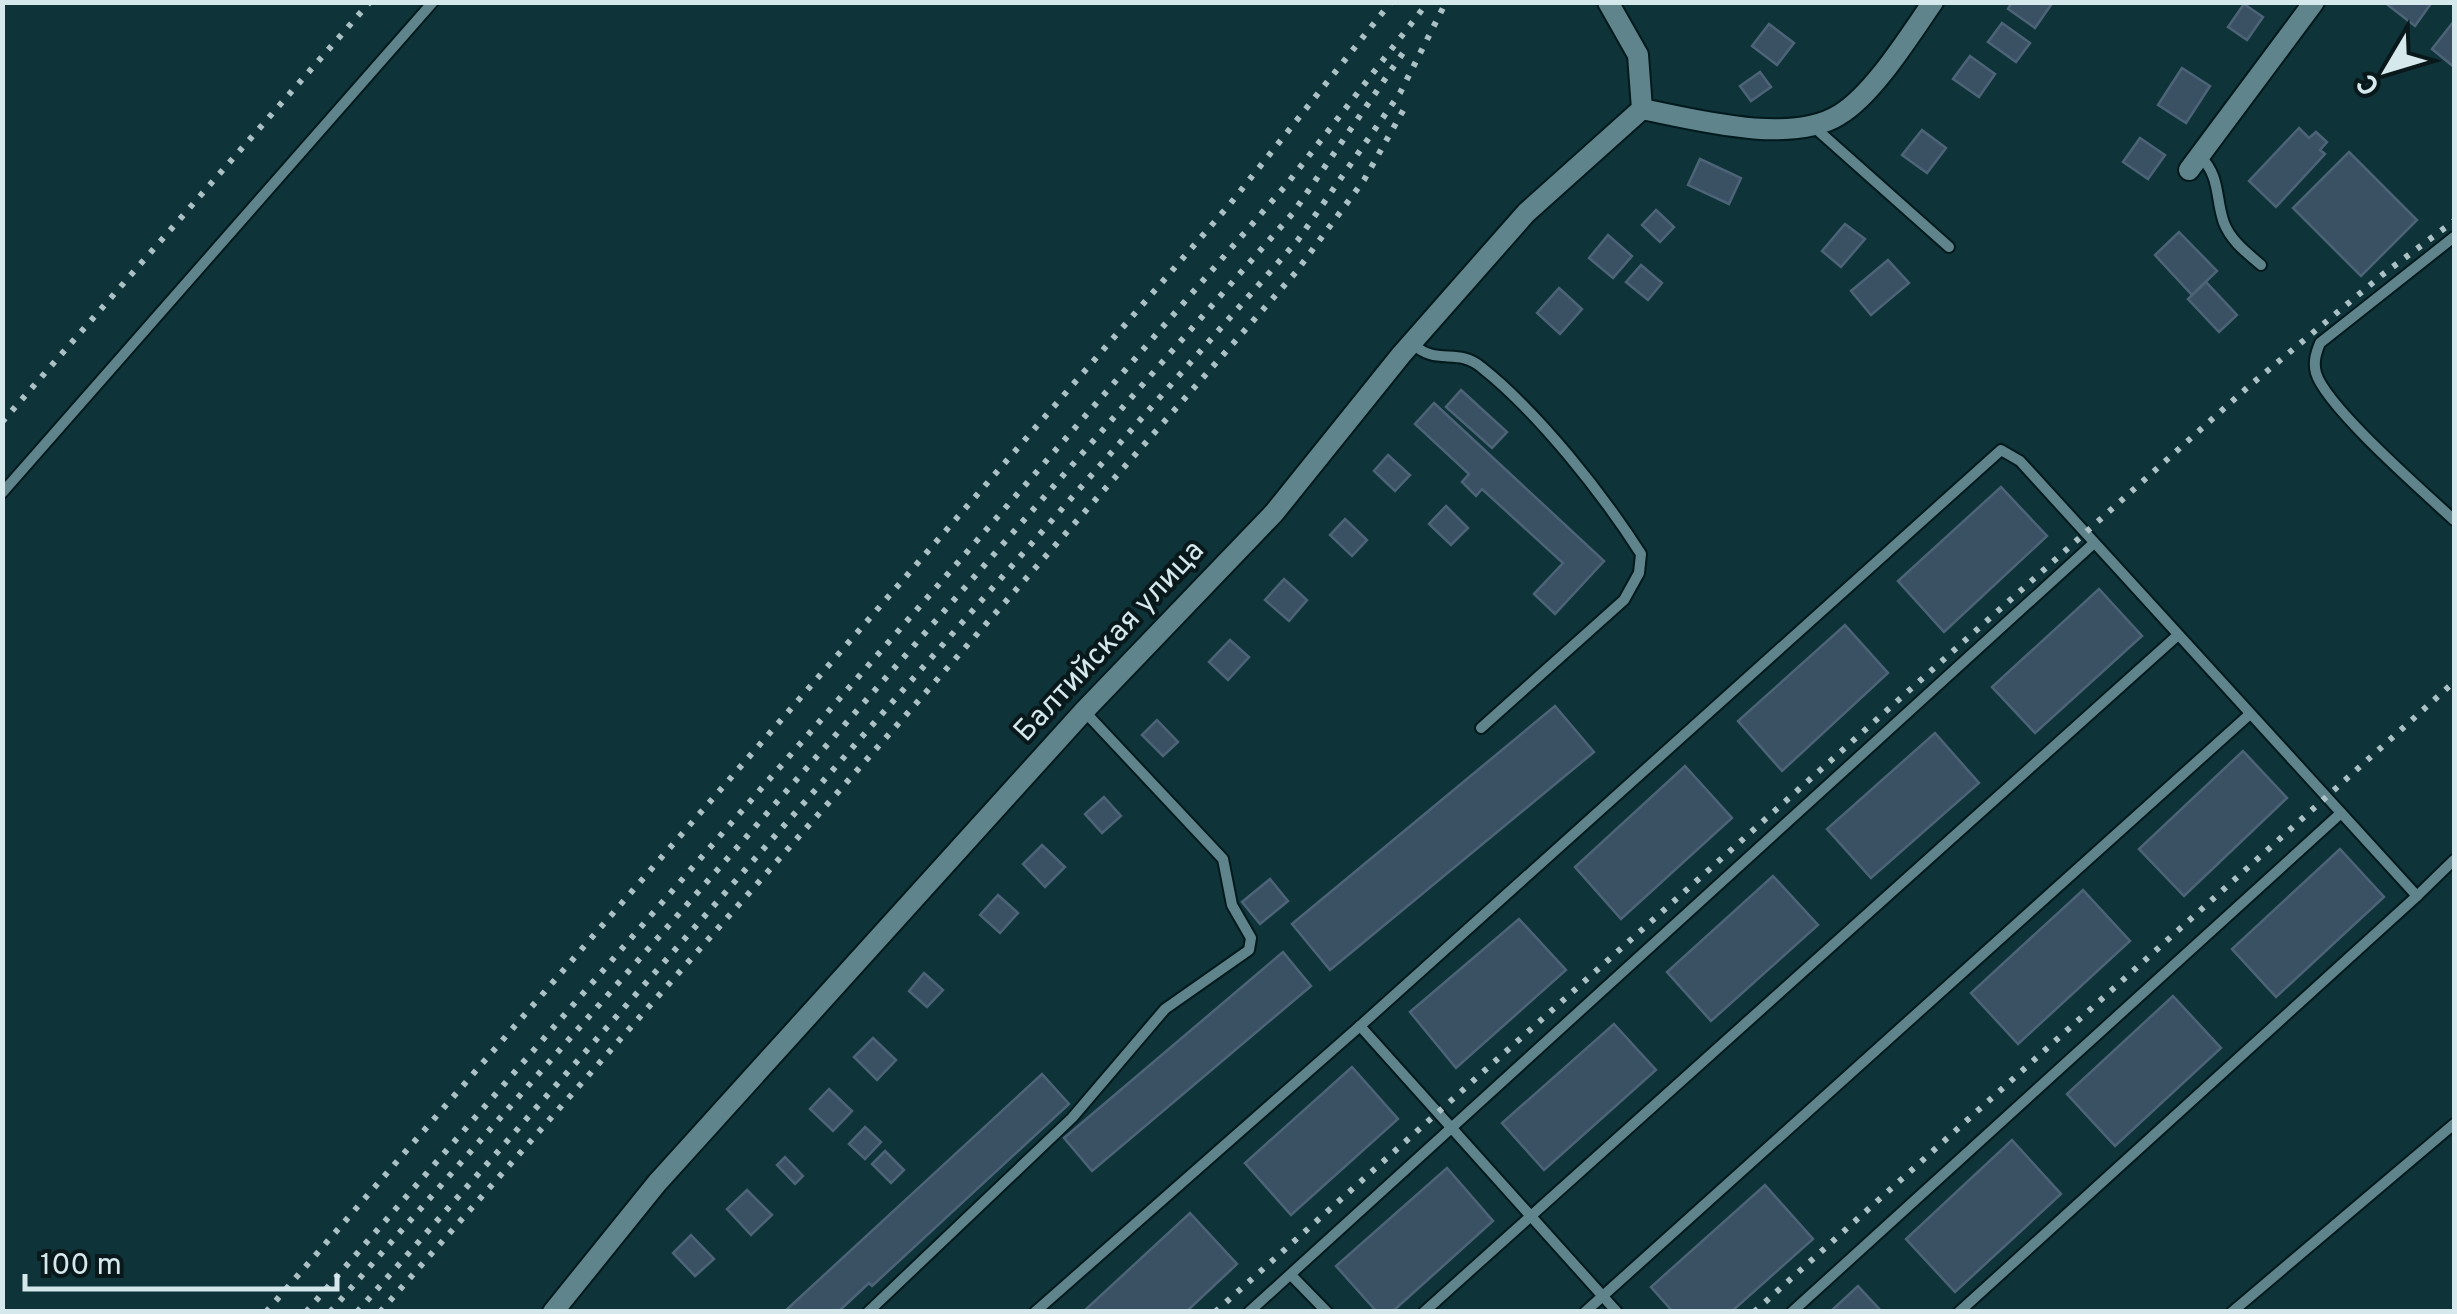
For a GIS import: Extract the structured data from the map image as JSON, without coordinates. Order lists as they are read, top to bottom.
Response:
{
  "streets": {
    "street": ["Балтийская улица"]
  },
  "scale_bar": "100 m",
  "north": "bottom left"
}
